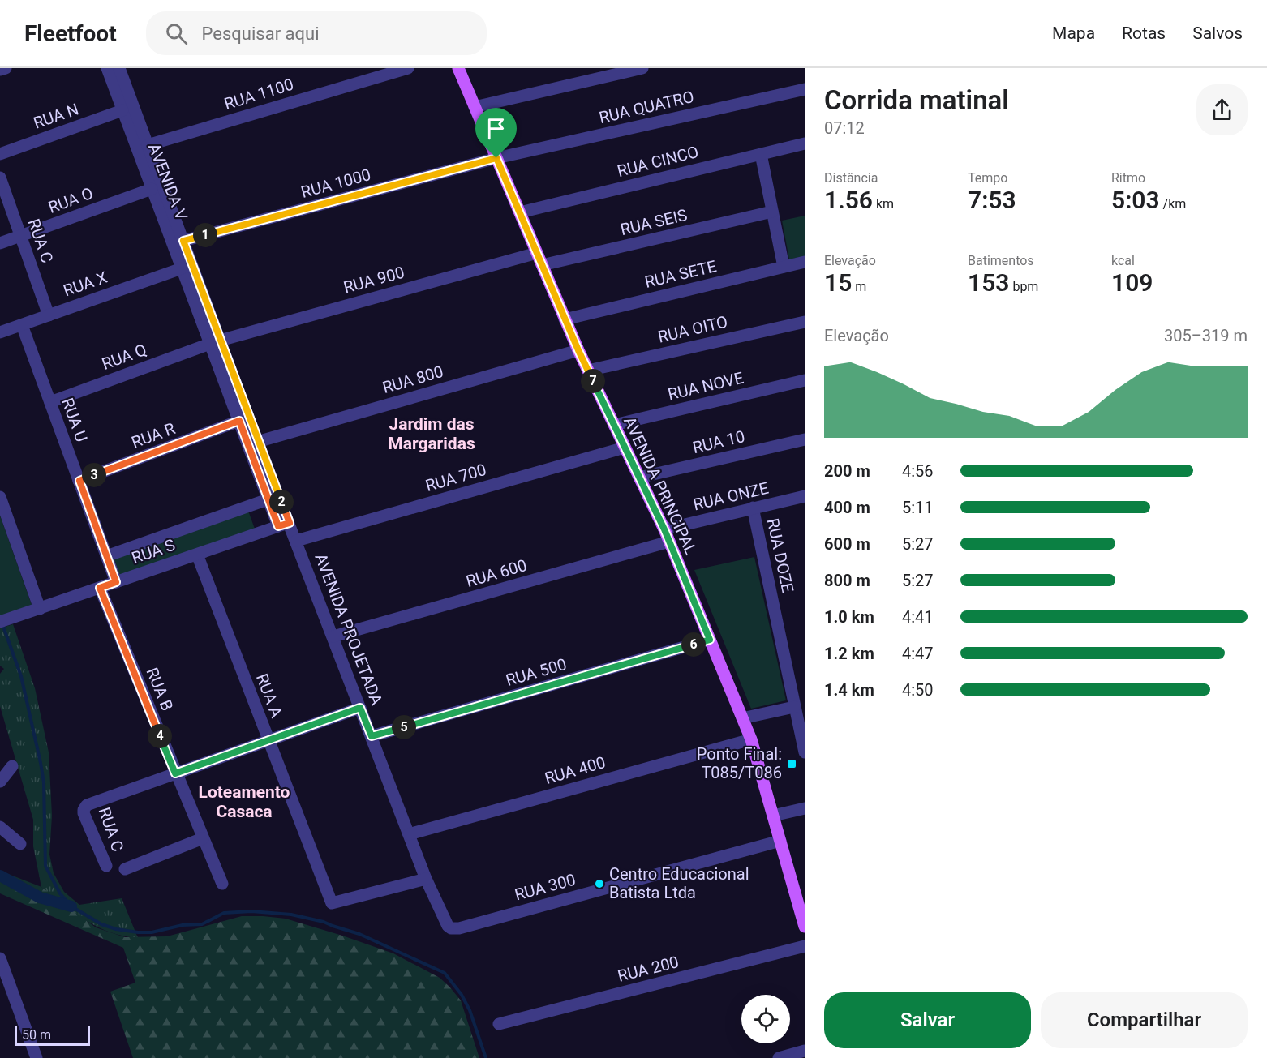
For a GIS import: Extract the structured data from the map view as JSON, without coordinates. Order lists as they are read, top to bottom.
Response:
{
  "streets": {
    "main road": ["AVENIDA PRINCIPAL"],
    "street": [
      "RUA 1100",
      "RUA QUATRO",
      "RUA N",
      "RUA CINCO",
      "AVENIDA V",
      "RUA 1000",
      "RUA O",
      "RUA SEIS",
      "RUA C",
      "RUA SETE",
      "RUA 900",
      "RUA X",
      "RUA OITO",
      "RUA Q",
      "RUA 800",
      "RUA NOVE",
      "RUA U",
      "RUA R",
      "RUA 10",
      "RUA 700",
      "RUA ONZE",
      "RUA S",
      "RUA DOZE",
      "RUA 600",
      "AVENIDA PROJETADA",
      "RUA 500",
      "RUA B",
      "RUA A",
      "RUA 400",
      "RUA 300",
      "RUA 200"
    ]
  },
  "crossings": [
    ["RUA 1100", "AVENIDA V"],
    ["RUA QUATRO", "RUA 1000"],
    ["RUA QUATRO", "AVENIDA PRINCIPAL"],
    ["RUA N", "AVENIDA V"],
    ["RUA CINCO", "AVENIDA PRINCIPAL"],
    ["AVENIDA V", "RUA 1000"],
    ["AVENIDA V", "RUA O"],
    ["AVENIDA V", "RUA 900"],
    ["AVENIDA V", "RUA X"],
    ["AVENIDA V", "RUA Q"],
    ["AVENIDA V", "RUA 800"],
    ["AVENIDA V", "RUA R"],
    ["AVENIDA V", "RUA S"],
    ["AVENIDA V", "AVENIDA PROJETADA"],
    ["RUA 1000", "AVENIDA PRINCIPAL"],
    ["RUA O", "RUA C"],
    ["RUA SEIS", "AVENIDA PRINCIPAL"],
    ["RUA C", "RUA X"],
    ["RUA C", "RUA B"],
    ["RUA SETE", "AVENIDA PRINCIPAL"],
    ["RUA 900", "RUA Q"],
    ["RUA 900", "AVENIDA PRINCIPAL"],
    ["RUA X", "RUA U"],
    ["RUA OITO", "AVENIDA PRINCIPAL"],
    ["RUA Q", "RUA U"],
    ["RUA 800", "AVENIDA PRINCIPAL"],
    ["RUA NOVE", "AVENIDA PRINCIPAL"],
    ["RUA U", "RUA R"],
    ["RUA U", "RUA S"],
    ["RUA 10", "AVENIDA PRINCIPAL"],
    ["RUA 700", "AVENIDA PRINCIPAL"],
    ["RUA 700", "AVENIDA PROJETADA"],
    ["AVENIDA PRINCIPAL", "RUA ONZE"],
    ["AVENIDA PRINCIPAL", "RUA 600"],
    ["AVENIDA PRINCIPAL", "RUA 500"],
    ["AVENIDA PRINCIPAL", "RUA 400"],
    ["AVENIDA PRINCIPAL", "RUA 300"],
    ["RUA ONZE", "RUA DOZE"],
    ["RUA S", "AVENIDA PROJETADA"],
    ["RUA S", "RUA B"],
    ["RUA S", "RUA A"],
    ["RUA 600", "AVENIDA PROJETADA"],
    ["AVENIDA PROJETADA", "RUA 500"],
    ["AVENIDA PROJETADA", "RUA A"],
    ["AVENIDA PROJETADA", "RUA 400"],
    ["AVENIDA PROJETADA", "RUA 300"]
  ],
  "districts": ["Jardim das Margaridas", "Loteamento Casaca"],
  "places": {
    "transit": ["Ponto Final: T085/T086"],
    "other": ["Centro Educacional Batista Ltda"]
  },
  "scale_bar": "50 m",
  "page": {
    "header": "Fleetfoot",
    "search": "Pesquisar aqui",
    "nav": ["Mapa", "Rotas", "Salvos"],
    "heading": ["Corrida matinal", "07:12"],
    "stats": [
      ["Distância", "1.56 km"],
      ["Tempo", "7:53"],
      ["Ritmo", "5:03 /km"],
      ["Elevação", "15 m"],
      ["Batimentos", "153 bpm"],
      ["kcal", "109"]
    ],
    "pins": [
      "1",
      "7",
      "3",
      "2",
      "6",
      "5",
      "4"
    ],
    "chart": ["Elevação", "305–319 m"],
    "list": [
      {
        "name": "200 m",
        "note": "4:56"
      },
      {
        "name": "400 m",
        "note": "5:11"
      },
      {
        "name": "600 m",
        "note": "5:27"
      },
      {
        "name": "800 m",
        "note": "5:27"
      },
      {
        "name": "1.0 km",
        "note": "4:41"
      },
      {
        "name": "1.2 km",
        "note": "4:47"
      },
      {
        "name": "1.4 km",
        "note": "4:50"
      }
    ],
    "buttons": ["Salvar", "Compartilhar"],
    "scale": "50 m"
  }
}
